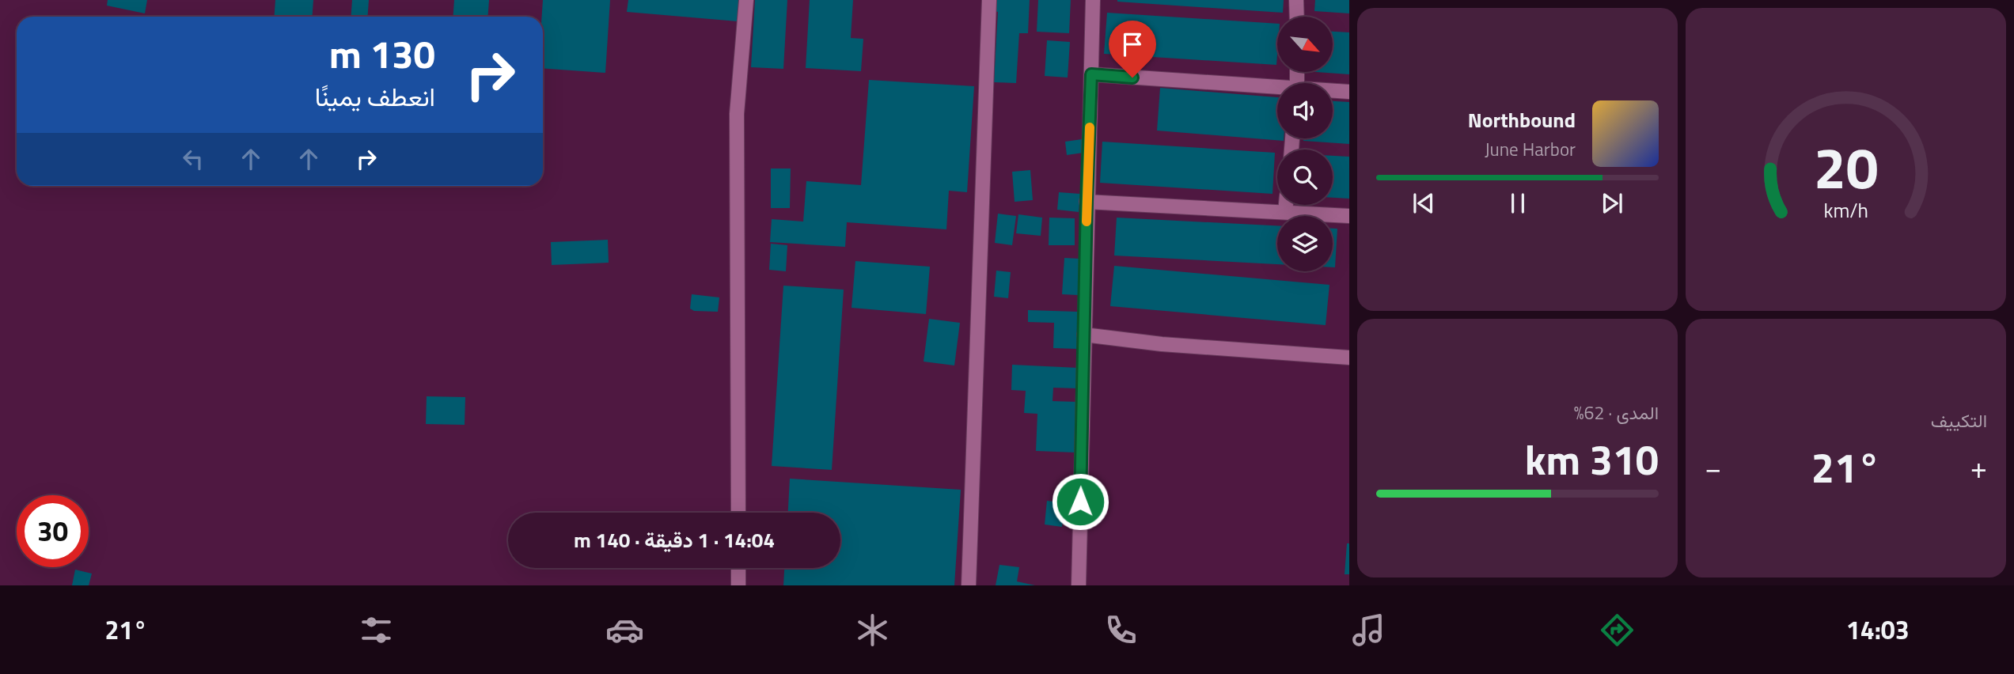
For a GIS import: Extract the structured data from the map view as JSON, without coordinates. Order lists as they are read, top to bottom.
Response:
{
  "north": "bottom right",
  "page": {
    "turn": ["130 m", "انعطف يمينًا"],
    "song": ["Northbound", "June Harbor"],
    "tile": [
      "التكييف",
      ["المدى · 62%", "310 km"]
    ],
    "heat": ["−", "21°", "+"],
    "limit": "30",
    "trip": "14:04 · 1 دقيقة · 140 m",
    "tabs": ["14:03", "21°"],
    "gauge": ["20", "km/h"]
  }
}
